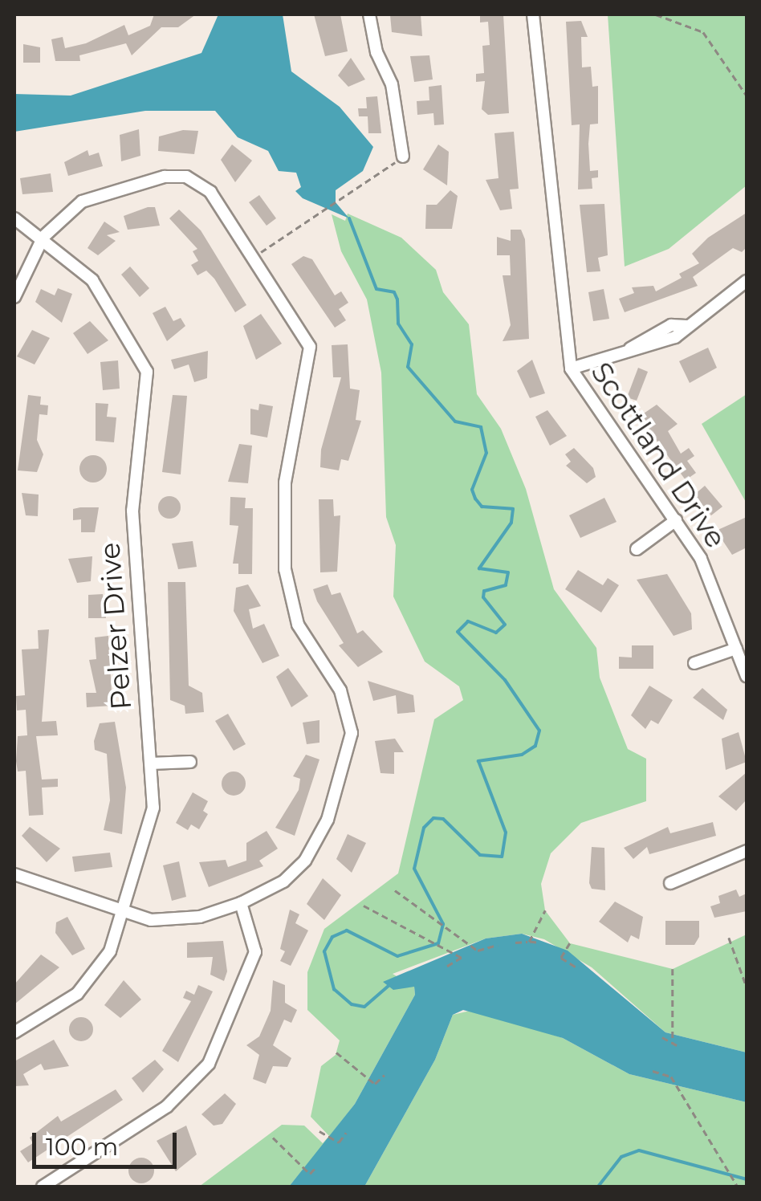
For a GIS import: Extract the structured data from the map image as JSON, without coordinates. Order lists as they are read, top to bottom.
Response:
{
  "streets": {
    "street": ["Scottland Drive", "Pelzer Drive"]
  },
  "scale_bar": "100 m"
}
